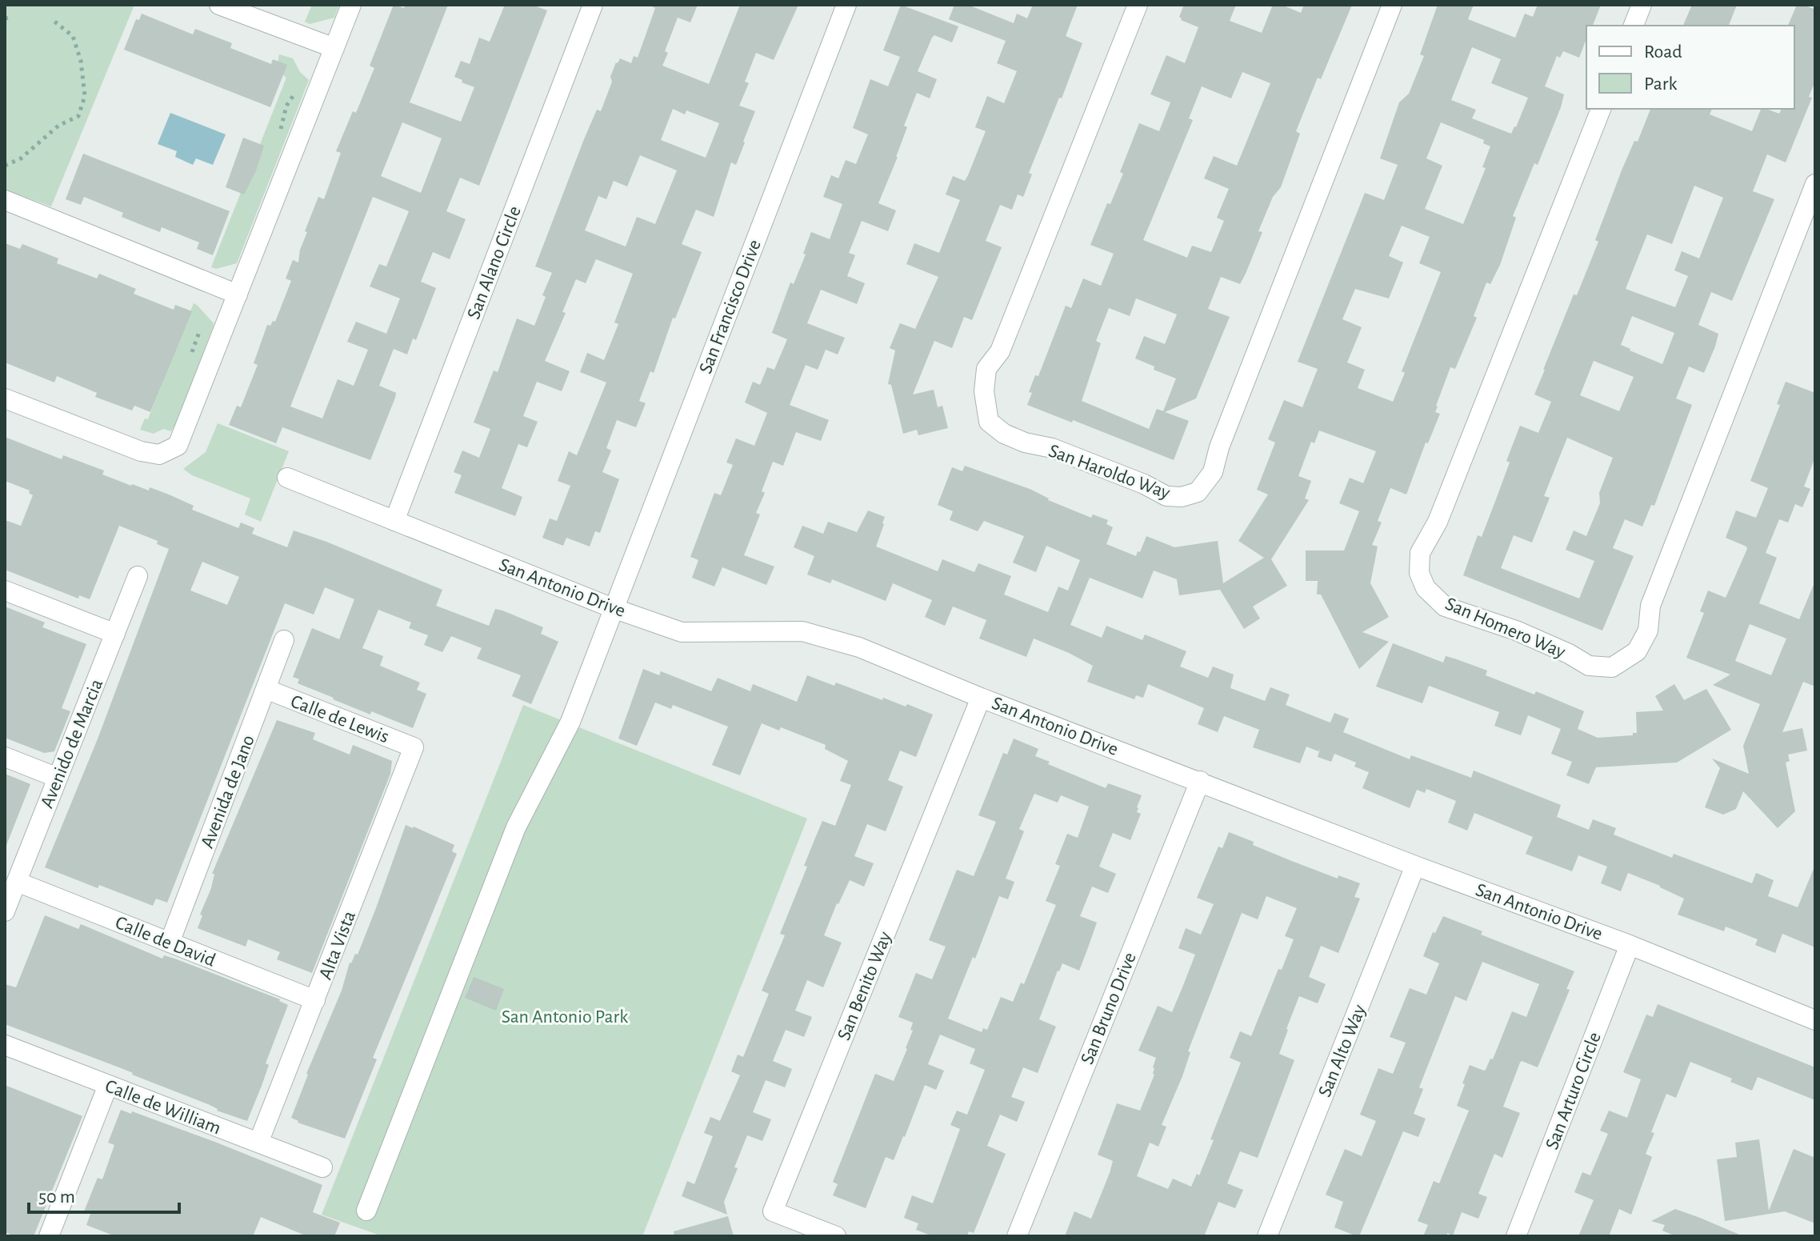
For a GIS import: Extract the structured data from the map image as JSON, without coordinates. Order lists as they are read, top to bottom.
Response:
{
  "streets": {
    "street": [
      "San Alano Circle",
      "San Francisco Drive",
      "San Haroldo Way",
      "San Antonio Drive",
      "San Homero Way",
      "Calle de Lewis",
      "Avenido de Marcia",
      "Avenida de Jano",
      "Calle de David",
      "Alta Vista",
      "San Benito Way",
      "San Bruno Drive",
      "San Alto Way",
      "San Arturo Circle",
      "Calle de William"
    ]
  },
  "crossings": [
    ["San Alano Circle", "San Antonio Drive"],
    ["San Francisco Drive", "San Antonio Drive"],
    ["San Antonio Drive", "San Benito Way"],
    ["San Antonio Drive", "San Bruno Drive"],
    ["San Antonio Drive", "San Alto Way"],
    ["San Antonio Drive", "San Arturo Circle"],
    ["Calle de Lewis", "Avenida de Jano"],
    ["Calle de Lewis", "Alta Vista"],
    ["Avenido de Marcia", "Calle de David"],
    ["Avenida de Jano", "Calle de David"],
    ["Calle de David", "Alta Vista"],
    ["Alta Vista", "Calle de William"]
  ],
  "parks": ["San Antonio Park"],
  "legend": ["Road", "Park"],
  "scale_bar": "50 m"
}
